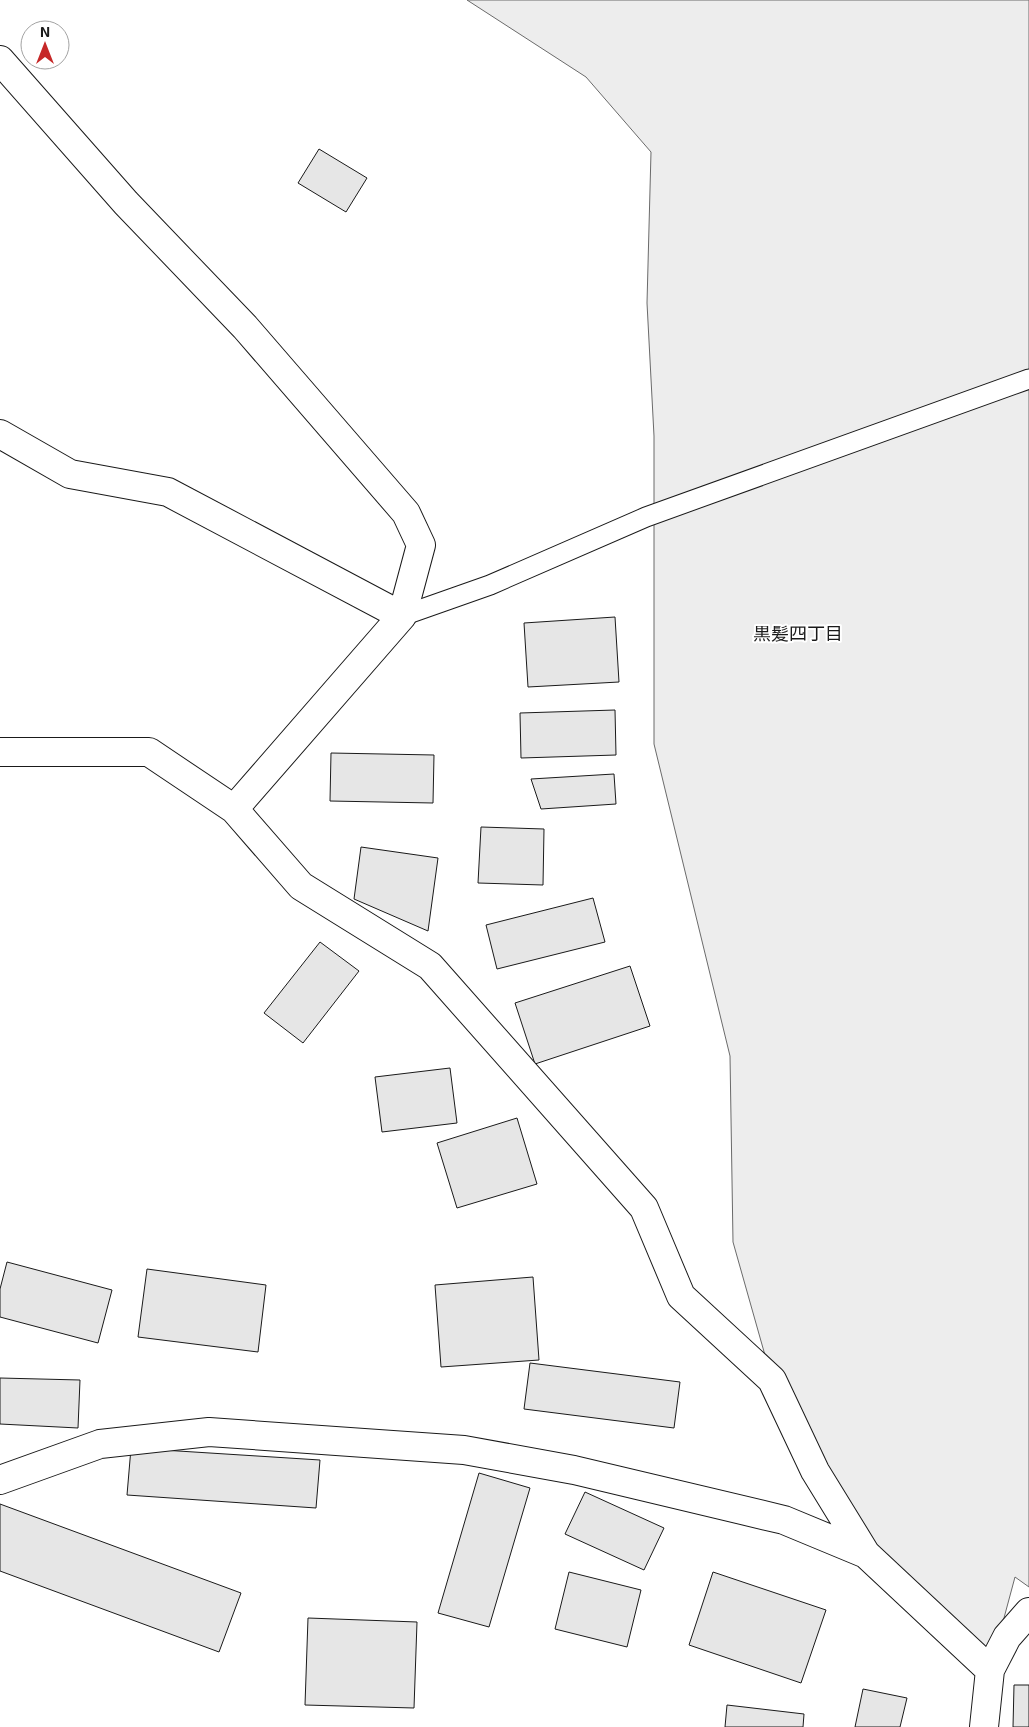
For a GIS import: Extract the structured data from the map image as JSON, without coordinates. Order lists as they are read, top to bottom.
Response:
{
  "districts": ["黒髪四丁目"],
  "north": "top"
}
